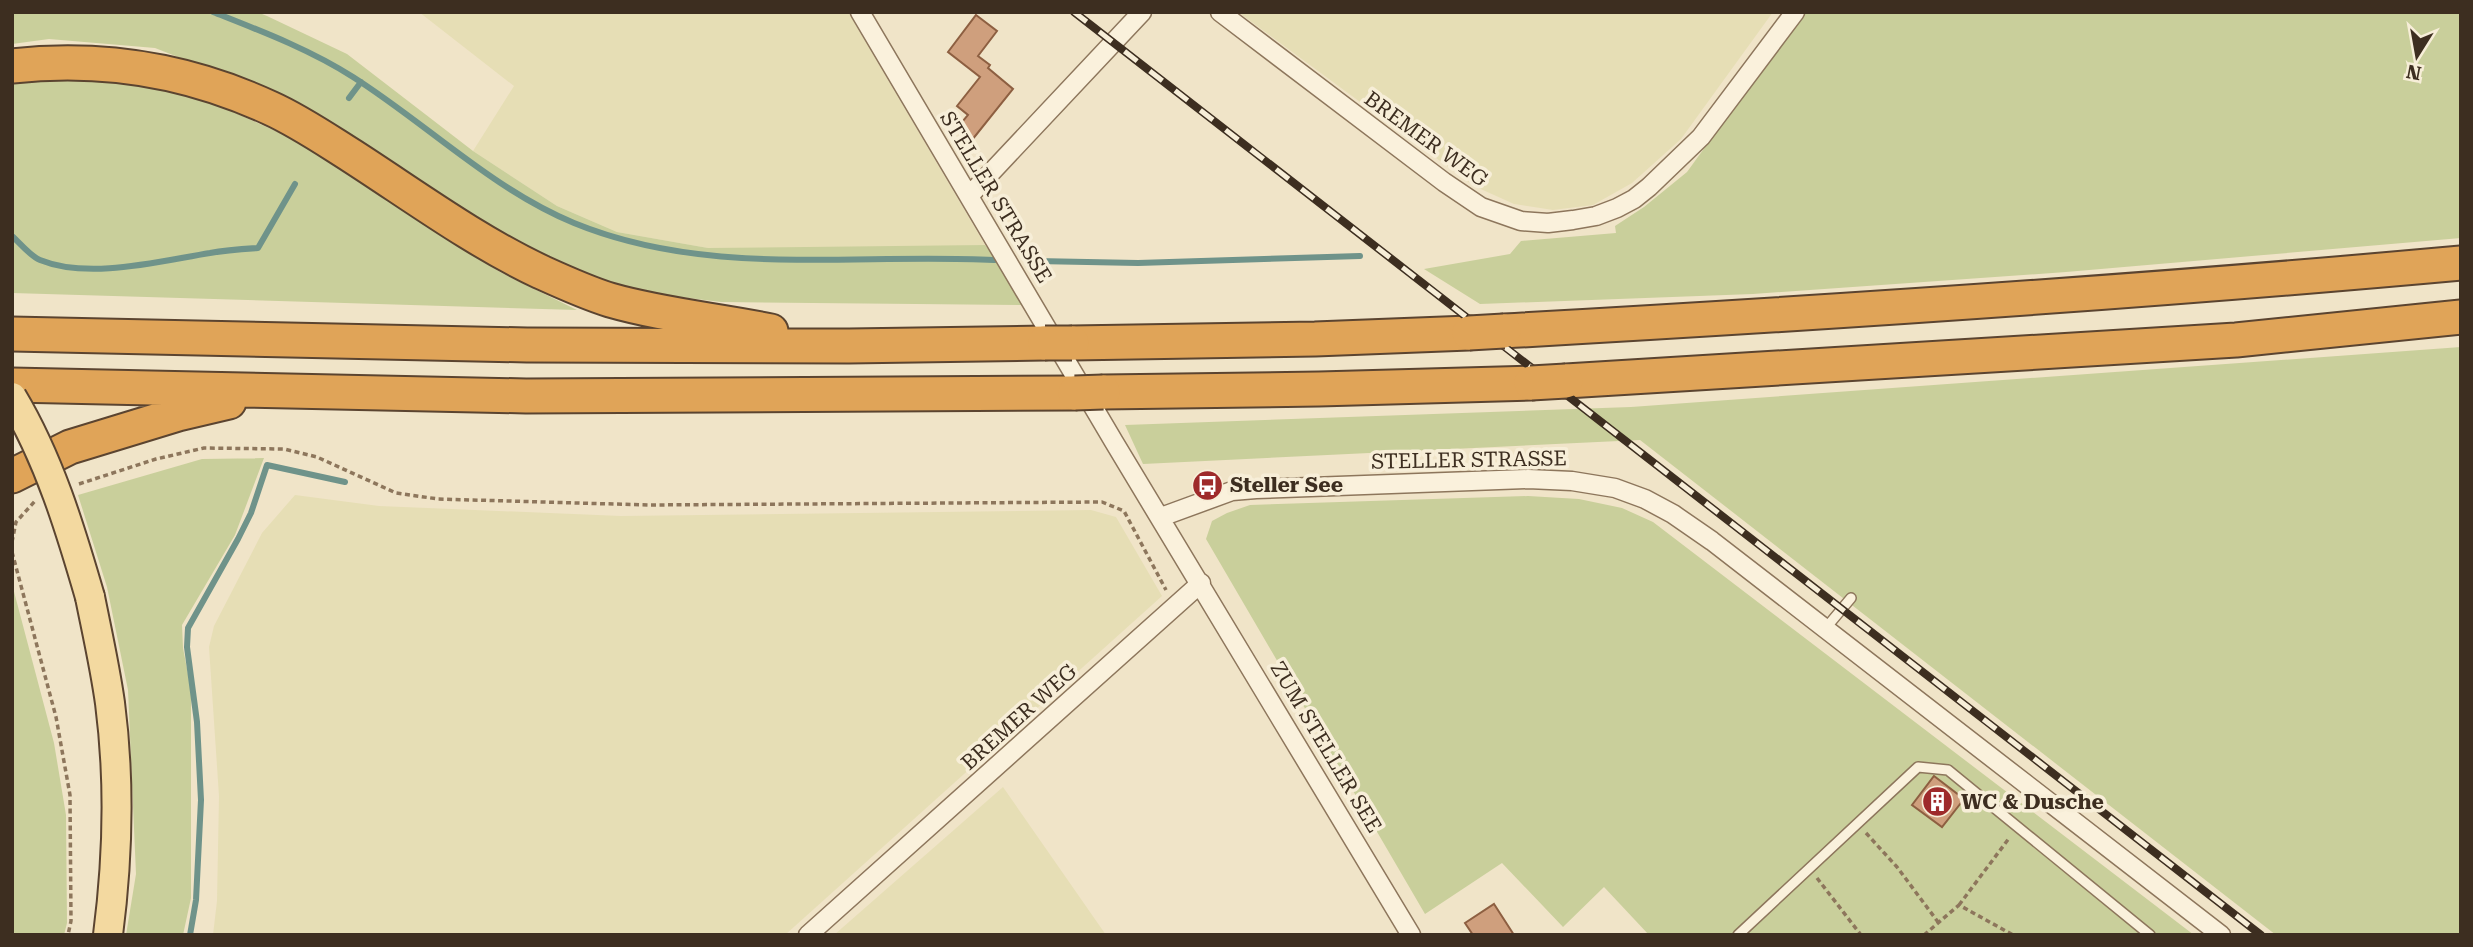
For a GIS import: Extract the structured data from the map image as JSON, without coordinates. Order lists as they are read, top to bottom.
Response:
{
  "streets": {
    "street": ["BREMER WEG", "STELLER STRASSE", "ZUM STELLER SEE"]
  },
  "crossings": [
    ["BREMER WEG", "ZUM STELLER SEE"]
  ],
  "places": {
    "bus stop": ["Steller See"],
    "building": ["WC & Dusche"]
  },
  "north": "bottom"
}
